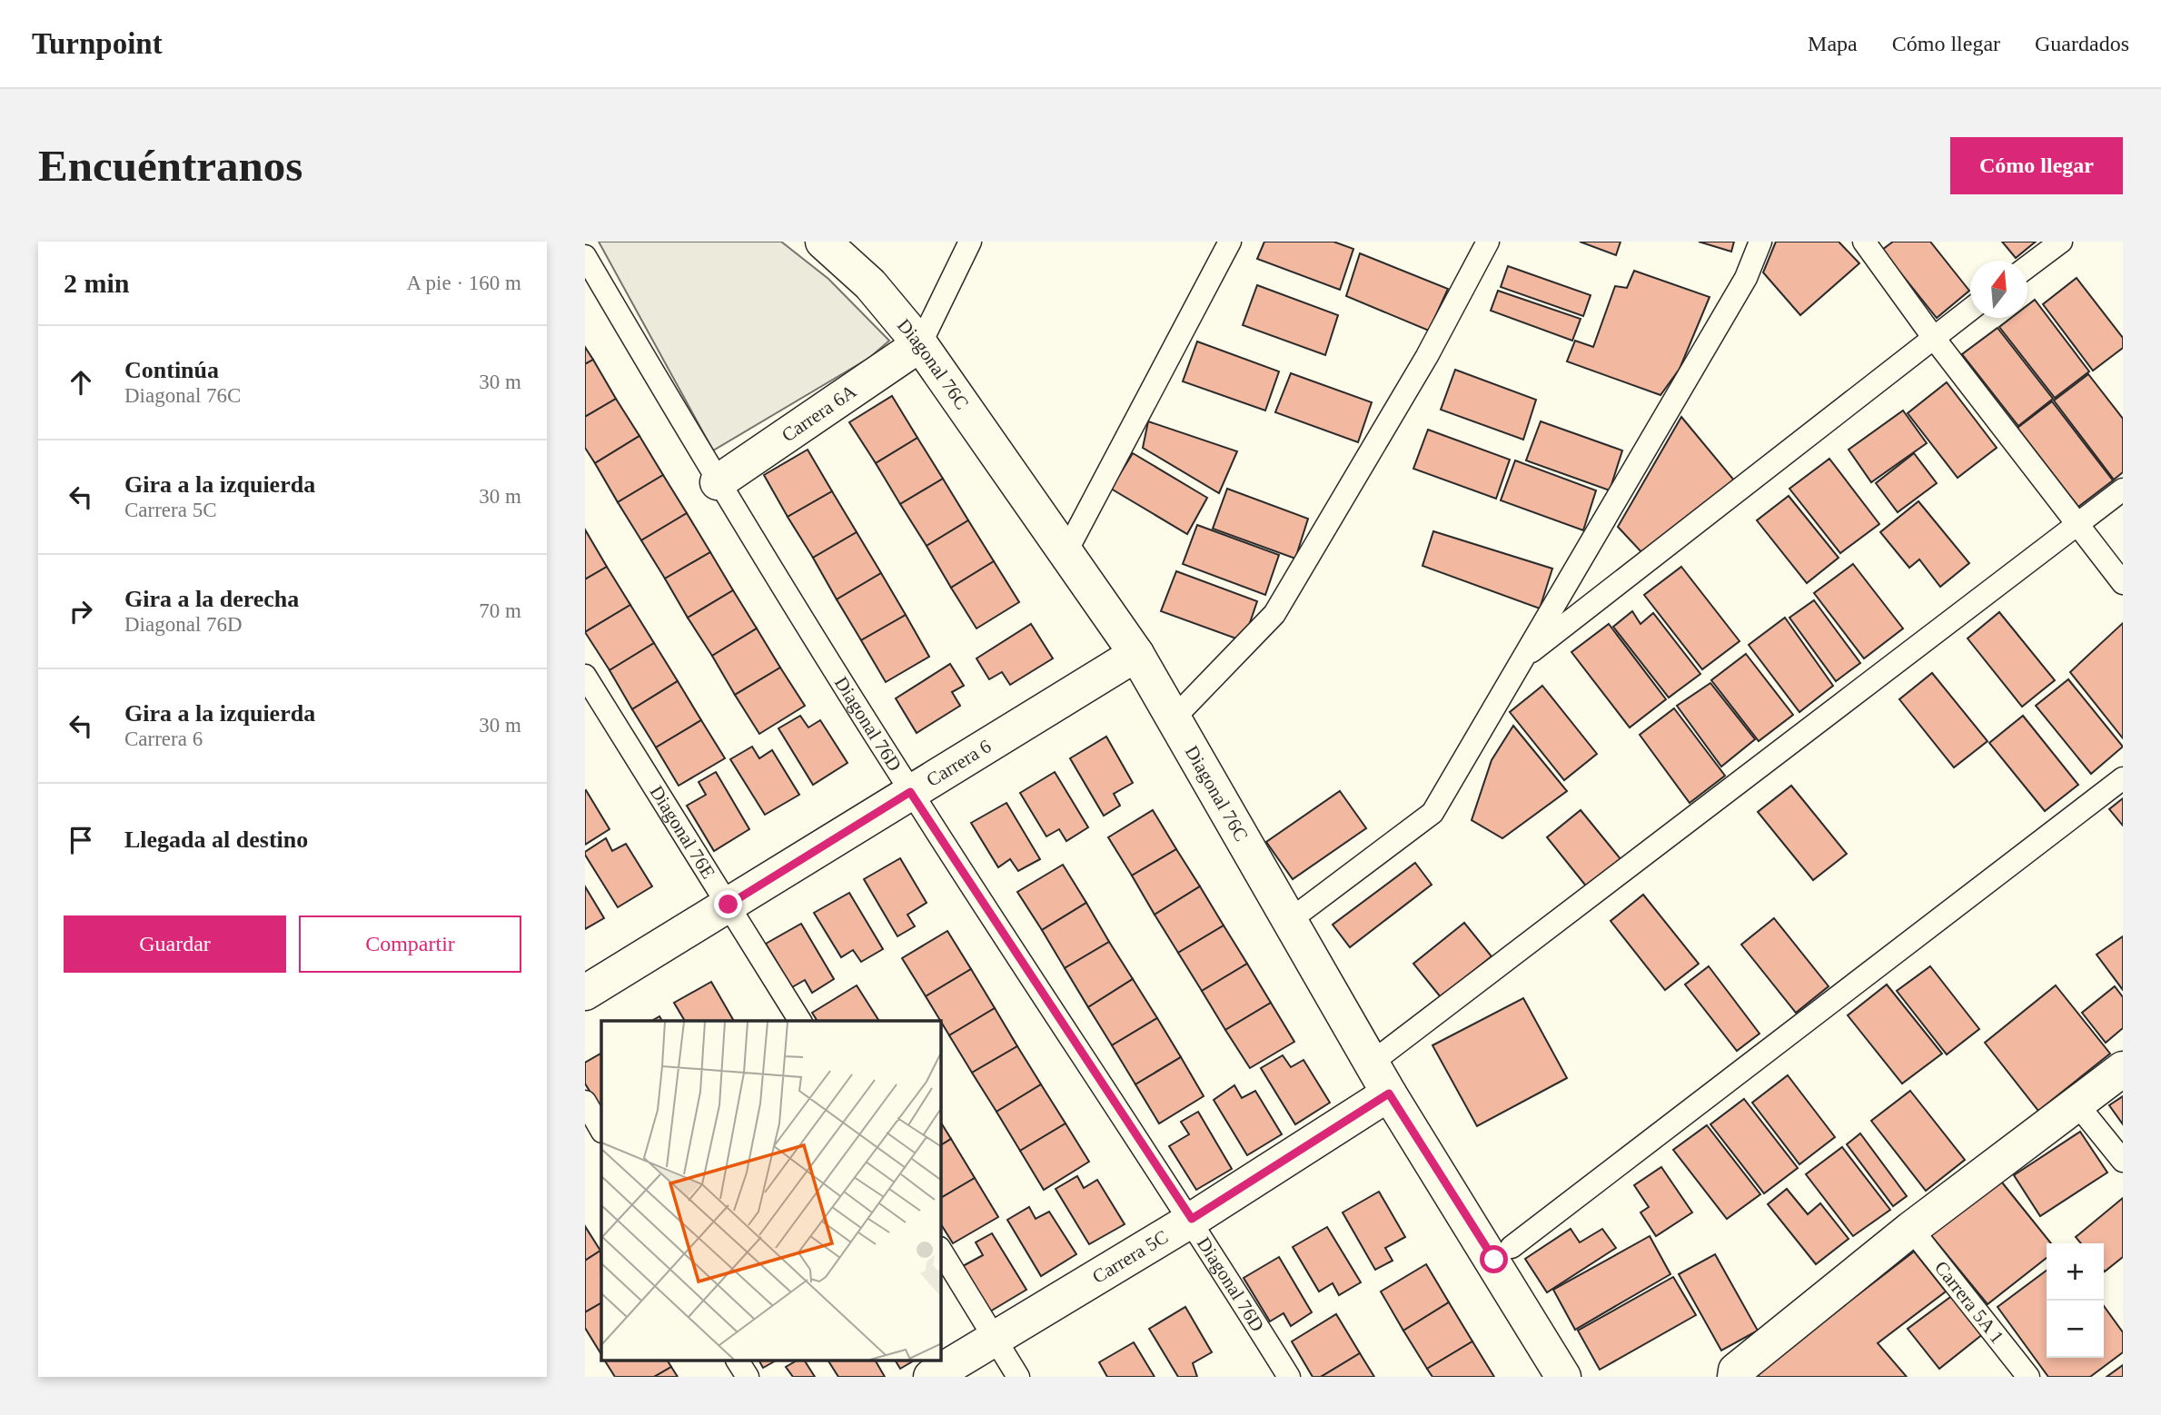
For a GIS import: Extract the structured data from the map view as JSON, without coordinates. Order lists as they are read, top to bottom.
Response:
{
  "streets": {
    "street": [
      "Diagonal 76C",
      "Carrera 6A",
      "Carrera 6",
      "Carrera 5C"
    ],
    "lane": ["Diagonal 76D", "Diagonal 76E", "Carrera 5A 1"]
  },
  "crossings": [
    ["Diagonal 76C", "Carrera 6A"],
    ["Diagonal 76C", "Carrera 6"],
    ["Diagonal 76C", "Carrera 5C"],
    ["Carrera 6A", "Diagonal 76D"],
    ["Diagonal 76D", "Carrera 6"],
    ["Diagonal 76D", "Carrera 5C"],
    ["Carrera 6", "Diagonal 76E"]
  ],
  "north": "top",
  "page": {
    "header": "Turnpoint",
    "nav": ["Mapa", "Cómo llegar", "Guardados"],
    "buttons": [
      "Cómo llegar",
      ["Guardar", "Compartir"]
    ],
    "title": "Encuéntranos",
    "heading": ["2 min", "A pie · 160 m"],
    "list": [
      ["Continúa", "Diagonal 76C", "30 m"],
      ["Gira a la izquierda", "Carrera 5C", "30 m"],
      ["Gira a la derecha", "Diagonal 76D", "70 m"],
      ["Gira a la izquierda", "Carrera 6", "30 m"],
      "Llegada al destino"
    ],
    "map_buttons": ["+", "−"]
  }
}
